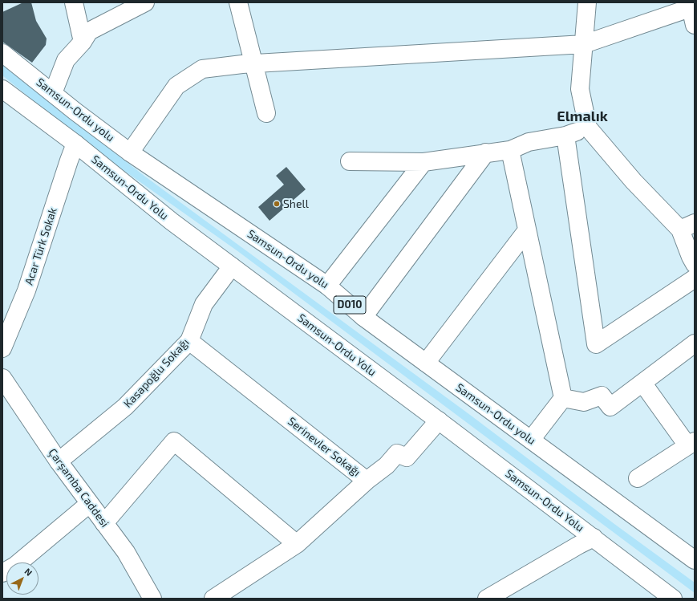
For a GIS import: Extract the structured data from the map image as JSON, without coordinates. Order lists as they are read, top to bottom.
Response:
{
  "streets": {
    "main road": [
      "Samsun-Ordu yolu",
      "Samsun-Ordu Yolu",
      "Acar Türk Sokak",
      "D010",
      "Kasapoğlu Sokağı",
      "Serinevler Sokağı",
      "Çarşamba Caddesi"
    ]
  },
  "crossings": [
    ["Samsun-Ordu Yolu", "Acar Türk Sokak"],
    ["Samsun-Ordu Yolu", "Kasapoğlu Sokağı"],
    ["Kasapoğlu Sokağı", "Serinevler Sokağı"],
    ["Kasapoğlu Sokağı", "Çarşamba Caddesi"]
  ],
  "districts": ["Elmalık"],
  "places": ["Shell"],
  "north": "top right"
}
